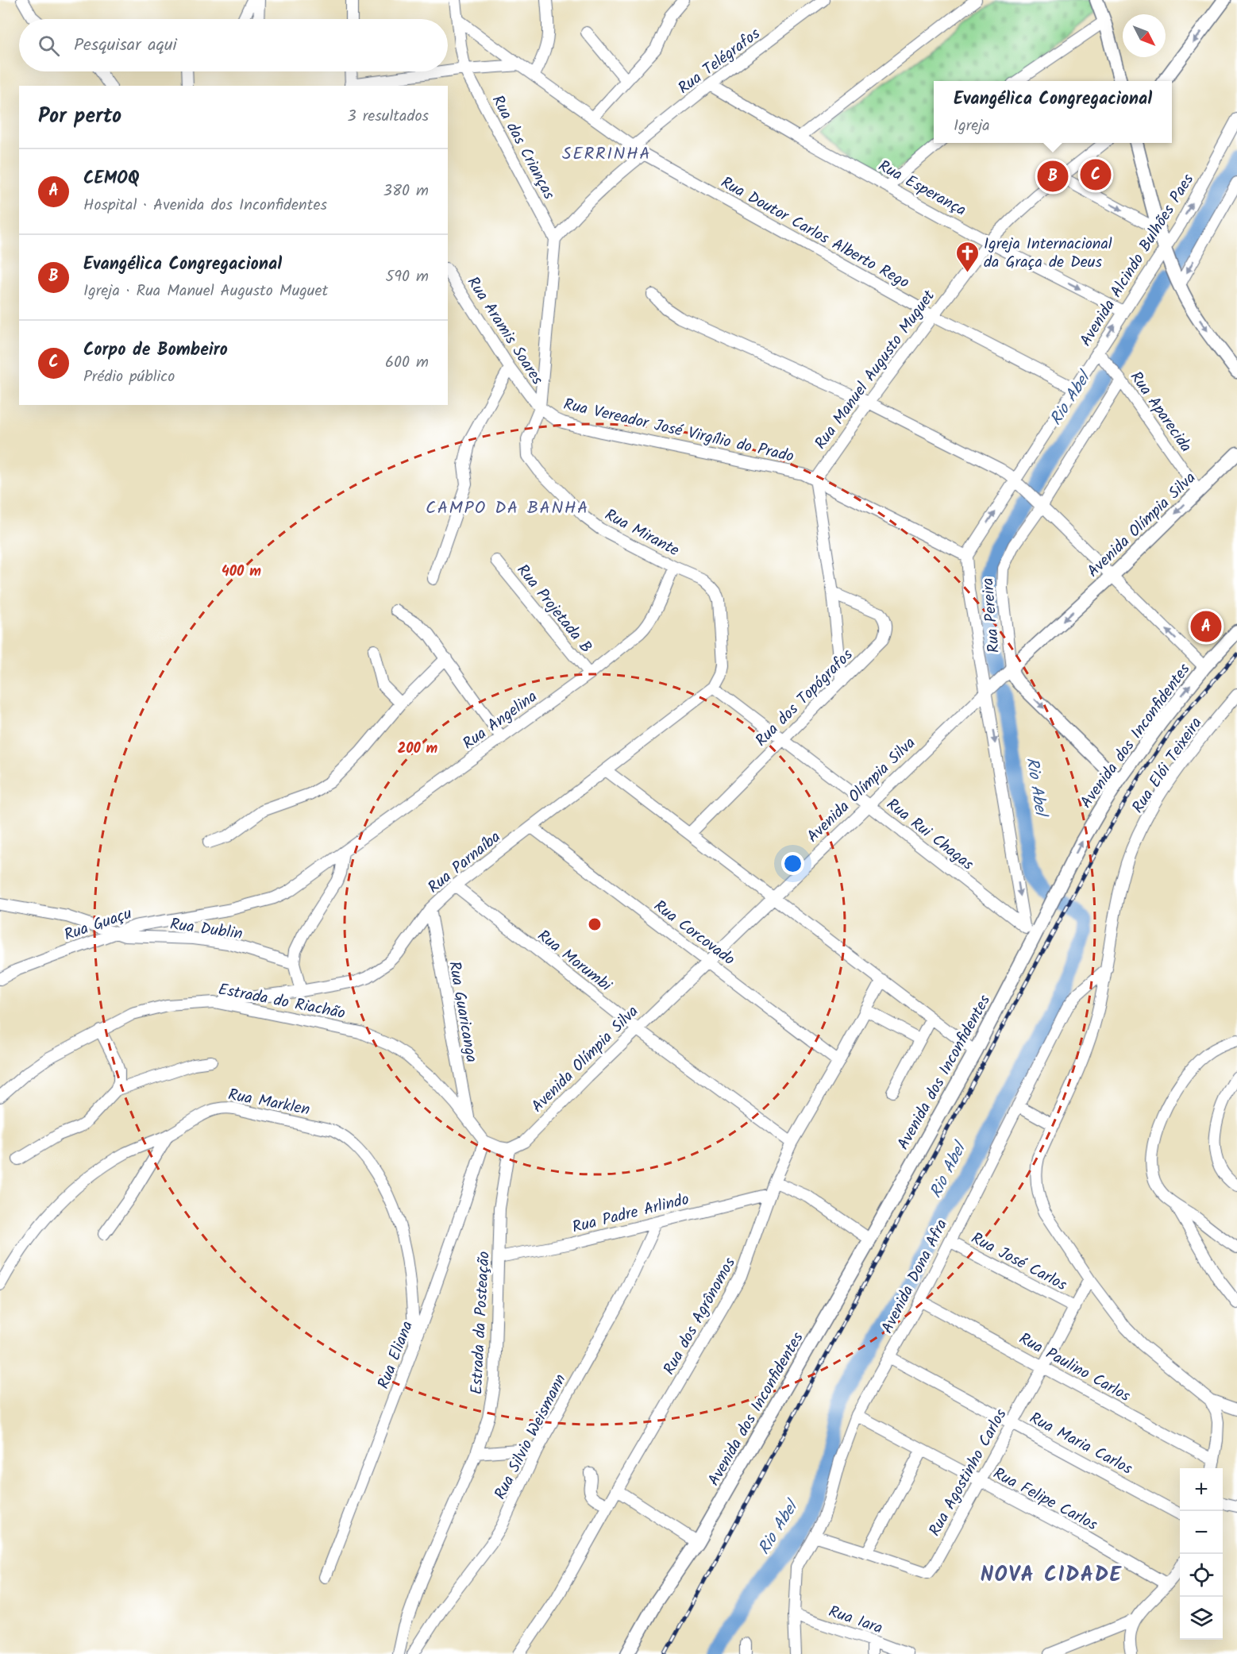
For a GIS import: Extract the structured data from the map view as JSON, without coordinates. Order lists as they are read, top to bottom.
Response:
{
  "streets": {
    "main road": ["Avenida Olímpia Silva", "Rua Pereira", "Avenida dos Inconfidentes"],
    "street": [
      "Rua Telégrafos",
      "Rua das Crianças",
      "Rua Esperança",
      "Rua Doutor Carlos Alberto Rego",
      "Avenida Alcindo Bulhões Paes",
      "Rua Aramis Soares",
      "Rua Manuel Augusto Muguet",
      "Rua Aparecida",
      "Rua Vereador José Virgílio do Prado",
      "Rua Mirante",
      "Rua Projetada B",
      "Rua dos Topógrafos",
      "Rua Angelina",
      "Rua Elói Teixeira",
      "Rua Rui Chagas",
      "Rua Parnaíba",
      "Rua Guaçu",
      "Rua Dublin",
      "Rua Corcovado",
      "Rua Morumbi",
      "Estrada do Riachão",
      "Rua Guaricanga",
      "Rua Marklen",
      "Rua Padre Arlindo",
      "Rua José Carlos",
      "Avenida Dona Afra",
      "Rua dos Agrônomos",
      "Estrada da Posteação",
      "Rua Eliana",
      "Rua Paulino Carlos",
      "Rua Silvio Weismann",
      "Rua Maria Carlos",
      "Rua Agostinho Carlos",
      "Rua Felipe Carlos",
      "Rua Iara"
    ]
  },
  "crossings": [
    ["Rua Telégrafos", "Rua Esperança"],
    ["Rua Telégrafos", "Rua Doutor Carlos Alberto Rego"],
    ["Rua das Crianças", "Rua Doutor Carlos Alberto Rego"],
    ["Rua das Crianças", "Rua Mirante"],
    ["Rua Esperança", "Avenida Alcindo Bulhões Paes"],
    ["Rua Esperança", "Rua Manuel Augusto Muguet"],
    ["Rua Doutor Carlos Alberto Rego", "Avenida Alcindo Bulhões Paes"],
    ["Rua Doutor Carlos Alberto Rego", "Rua Manuel Augusto Muguet"],
    ["Avenida Alcindo Bulhões Paes", "Rua Aparecida"],
    ["Avenida Alcindo Bulhões Paes", "Rua Vereador José Virgílio do Prado"],
    ["Rua Aramis Soares", "Rua Vereador José Virgílio do Prado"],
    ["Rua Aramis Soares", "Rua Mirante"],
    ["Rua Manuel Augusto Muguet", "Rua Vereador José Virgílio do Prado"],
    ["Rua Aparecida", "Avenida Olímpia Silva"],
    ["Rua Aparecida", "Rua Pereira"],
    ["Rua Vereador José Virgílio do Prado", "Rua Mirante"],
    ["Avenida Olímpia Silva", "Rua Pereira"],
    ["Avenida Olímpia Silva", "Rua Rui Chagas"],
    ["Avenida Olímpia Silva", "Rua Corcovado"],
    ["Avenida Olímpia Silva", "Rua Morumbi"],
    ["Avenida Olímpia Silva", "Estrada da Posteação"],
    ["Rua Mirante", "Rua Angelina"],
    ["Rua Mirante", "Rua Rui Chagas"],
    ["Rua Mirante", "Rua Parnaíba"],
    ["Rua Projetada B", "Rua Angelina"],
    ["Rua Pereira", "Avenida dos Inconfidentes"],
    ["Rua dos Topógrafos", "Rua Rui Chagas"],
    ["Rua Angelina", "Rua Guaçu"],
    ["Avenida dos Inconfidentes", "Rua Rui Chagas"],
    ["Rua Elói Teixeira", "Avenida Dona Afra"],
    ["Rua Elói Teixeira", "Rua Agostinho Carlos"],
    ["Rua Rui Chagas", "Rua Parnaíba"],
    ["Rua Parnaíba", "Rua Corcovado"],
    ["Rua Parnaíba", "Rua Morumbi"],
    ["Rua Parnaíba", "Estrada do Riachão"],
    ["Rua Parnaíba", "Rua Guaricanga"],
    ["Rua Guaçu", "Rua Dublin"],
    ["Rua Corcovado", "Rua dos Agrônomos"],
    ["Rua Morumbi", "Rua dos Agrônomos"],
    ["Estrada do Riachão", "Rua Guaricanga"],
    ["Estrada do Riachão", "Rua Eliana"],
    ["Rua Marklen", "Rua Eliana"],
    ["Rua Padre Arlindo", "Rua dos Agrônomos"],
    ["Rua Padre Arlindo", "Estrada da Posteação"],
    ["Rua Padre Arlindo", "Rua Silvio Weismann"],
    ["Rua José Carlos", "Avenida Dona Afra"],
    ["Rua José Carlos", "Rua Agostinho Carlos"],
    ["Avenida Dona Afra", "Rua Paulino Carlos"],
    ["Avenida Dona Afra", "Rua Maria Carlos"],
    ["Avenida Dona Afra", "Rua Agostinho Carlos"],
    ["Avenida Dona Afra", "Rua Felipe Carlos"],
    ["Avenida Dona Afra", "Rua Iara"],
    ["Rua Paulino Carlos", "Rua Agostinho Carlos"],
    ["Rua Maria Carlos", "Rua Agostinho Carlos"],
    ["Rua Agostinho Carlos", "Rua Felipe Carlos"]
  ],
  "districts": ["SERRINHA", "CAMPO DA BANHA", "NOVA CIDADE"],
  "water": ["Rio Abel"],
  "places": {
    "church": ["Igreja Internacional da Graça de Deus"]
  },
  "north": "bottom right",
  "page": {
    "search": "Pesquisar aqui",
    "popup": ["Evangélica Congregacional", "Igreja"],
    "heading": ["Por perto", "3 resultados"],
    "list": [
      {
        "mark": "A",
        "name": "CEMOQ",
        "note": "Hospital · Avenida dos Inconfidentes",
        "value": "380 m"
      },
      {
        "mark": "B",
        "name": "Evangélica Congregacional",
        "note": "Igreja · Rua Manuel Augusto Muguet",
        "value": "590 m"
      },
      {
        "mark": "C",
        "name": "Corpo de Bombeiro",
        "note": "Prédio público",
        "value": "600 m"
      }
    ],
    "pins": ["C", "B", "A"],
    "map_buttons": ["+", "−"]
  },
  "rings": ["400 m", "200 m"]
}
